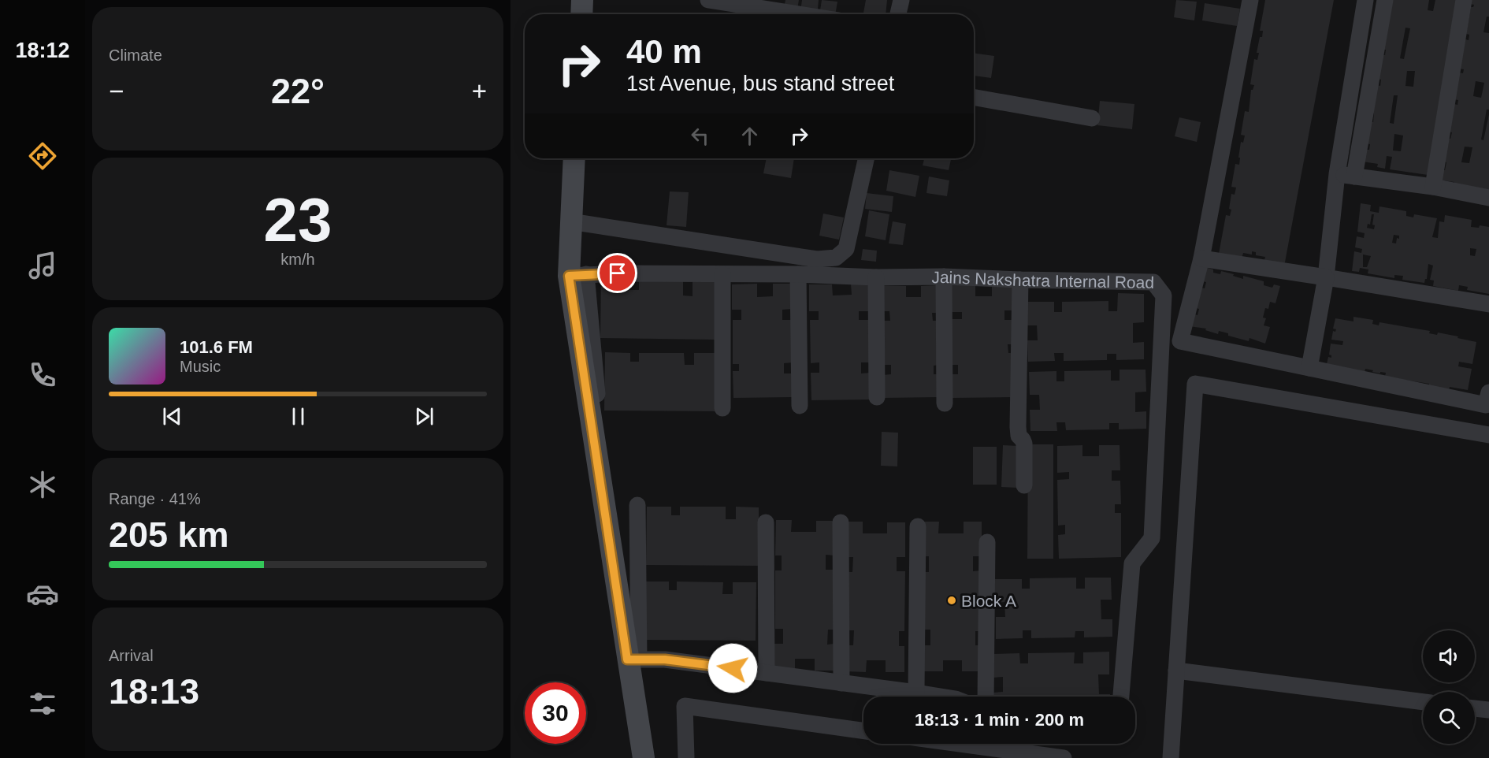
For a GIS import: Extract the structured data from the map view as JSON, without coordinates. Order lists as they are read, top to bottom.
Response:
{
  "streets": {
    "street": ["Jains Nakshatra Internal Road"]
  },
  "places": ["Block A"],
  "page": {
    "tabs": "18:12",
    "tile": [
      "Climate",
      ["23", "km/h"],
      ["Range · 41%", "205 km"],
      ["Arrival", "18:13"]
    ],
    "turn": ["40 m", "1st Avenue, bus stand street"],
    "heat": ["−", "22°", "+"],
    "song": ["101.6 FM", "Music"],
    "limit": "30",
    "trip": "18:13 · 1 min · 200 m"
  }
}
